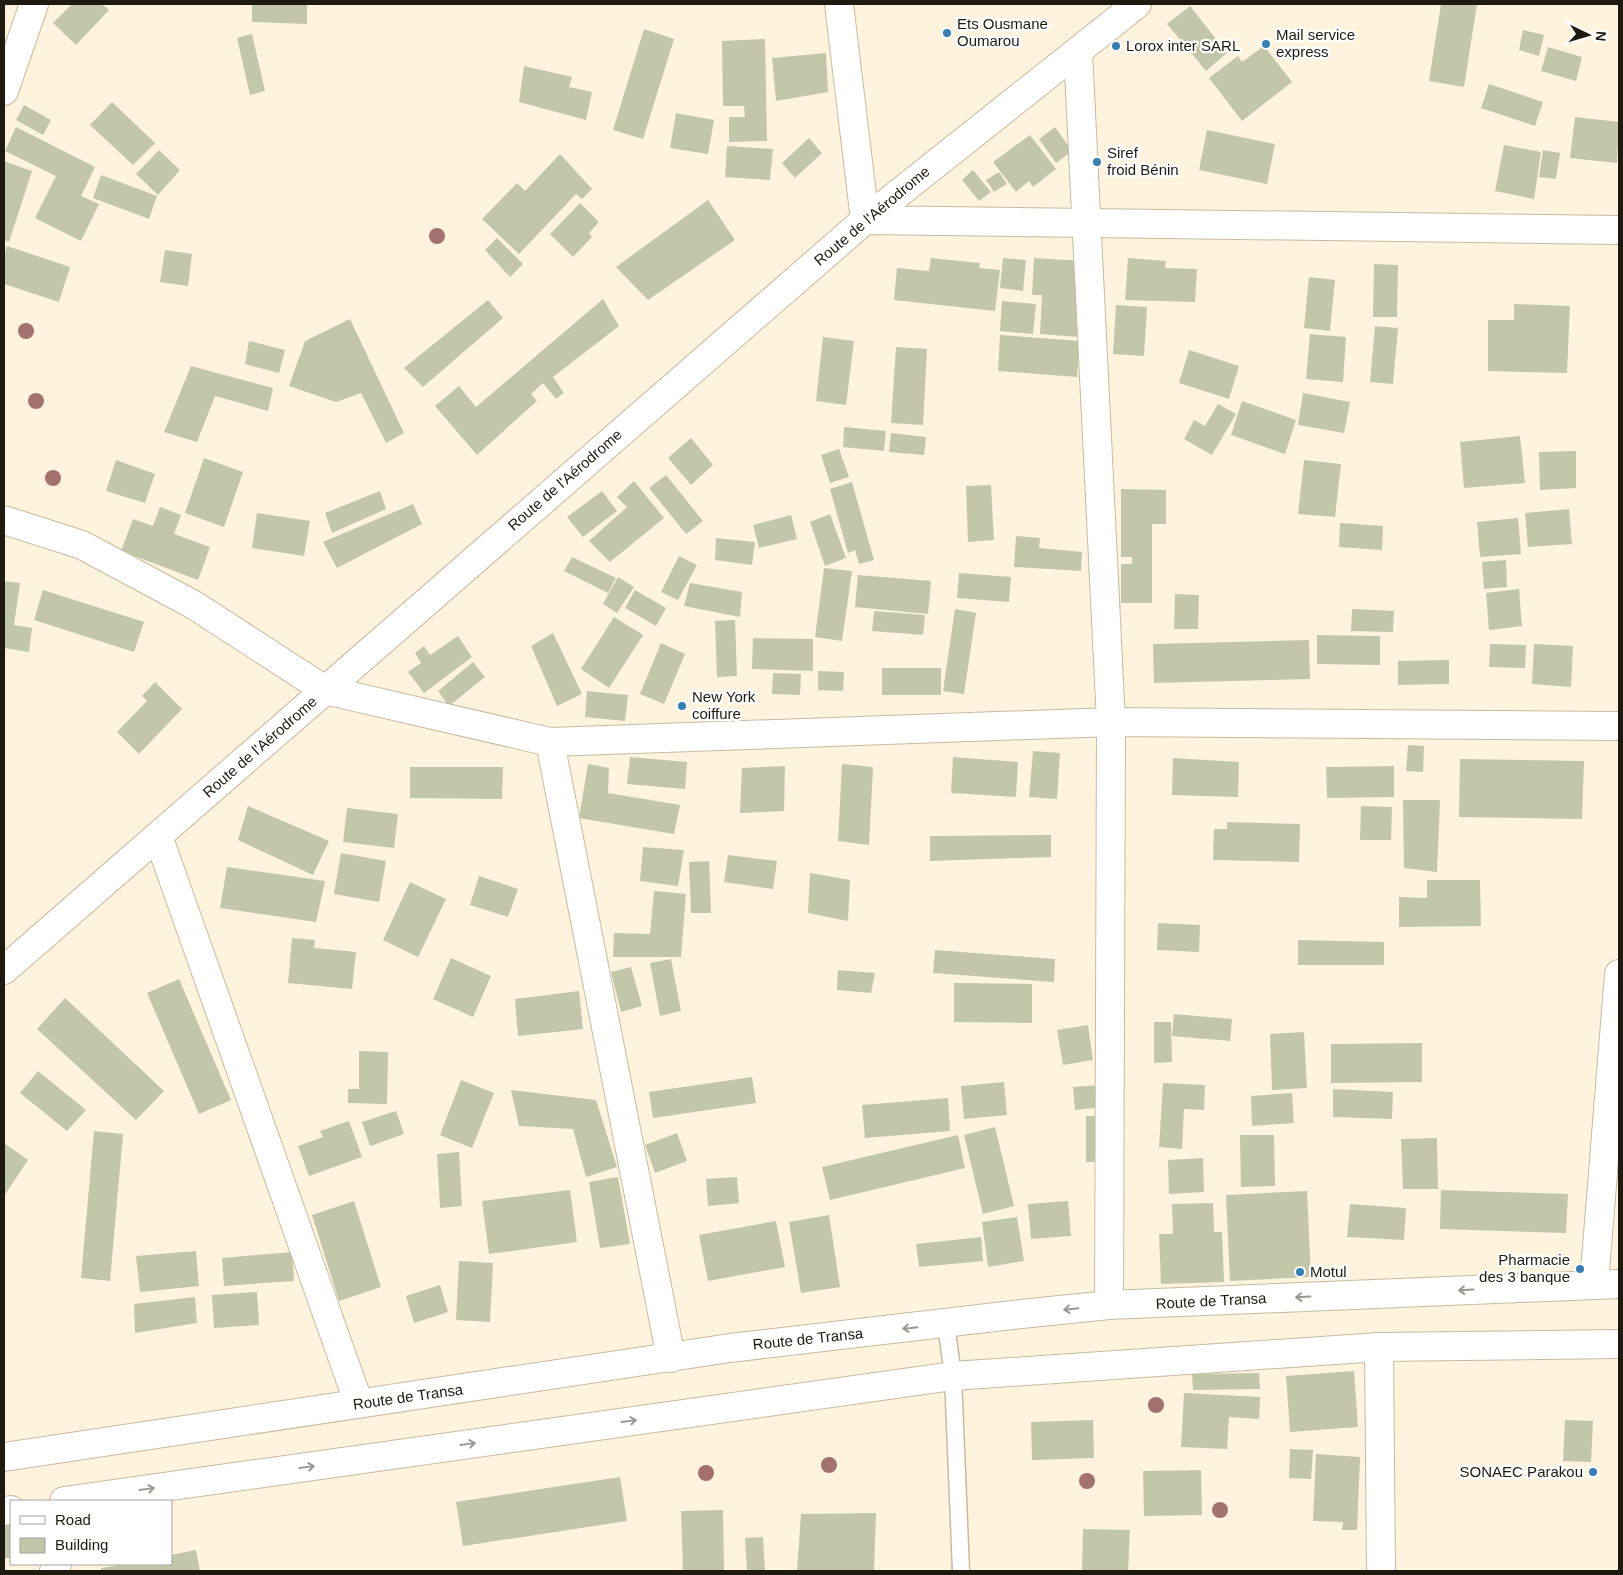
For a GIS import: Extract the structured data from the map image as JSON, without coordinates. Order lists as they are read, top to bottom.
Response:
{
  "streets": {
    "street": ["Route de l'Aérodrome", "Route de Transa"]
  },
  "places": [
    "Ets Ousmane Oumarou",
    "Mail service express",
    "Lorox inter SARL",
    "Siref froid Bénin",
    "New York coiffure",
    "Pharmacie des 3 banque",
    "Motul",
    "SONAEC Parakou"
  ],
  "legend": ["Road", "Building"],
  "north": "right"
}
